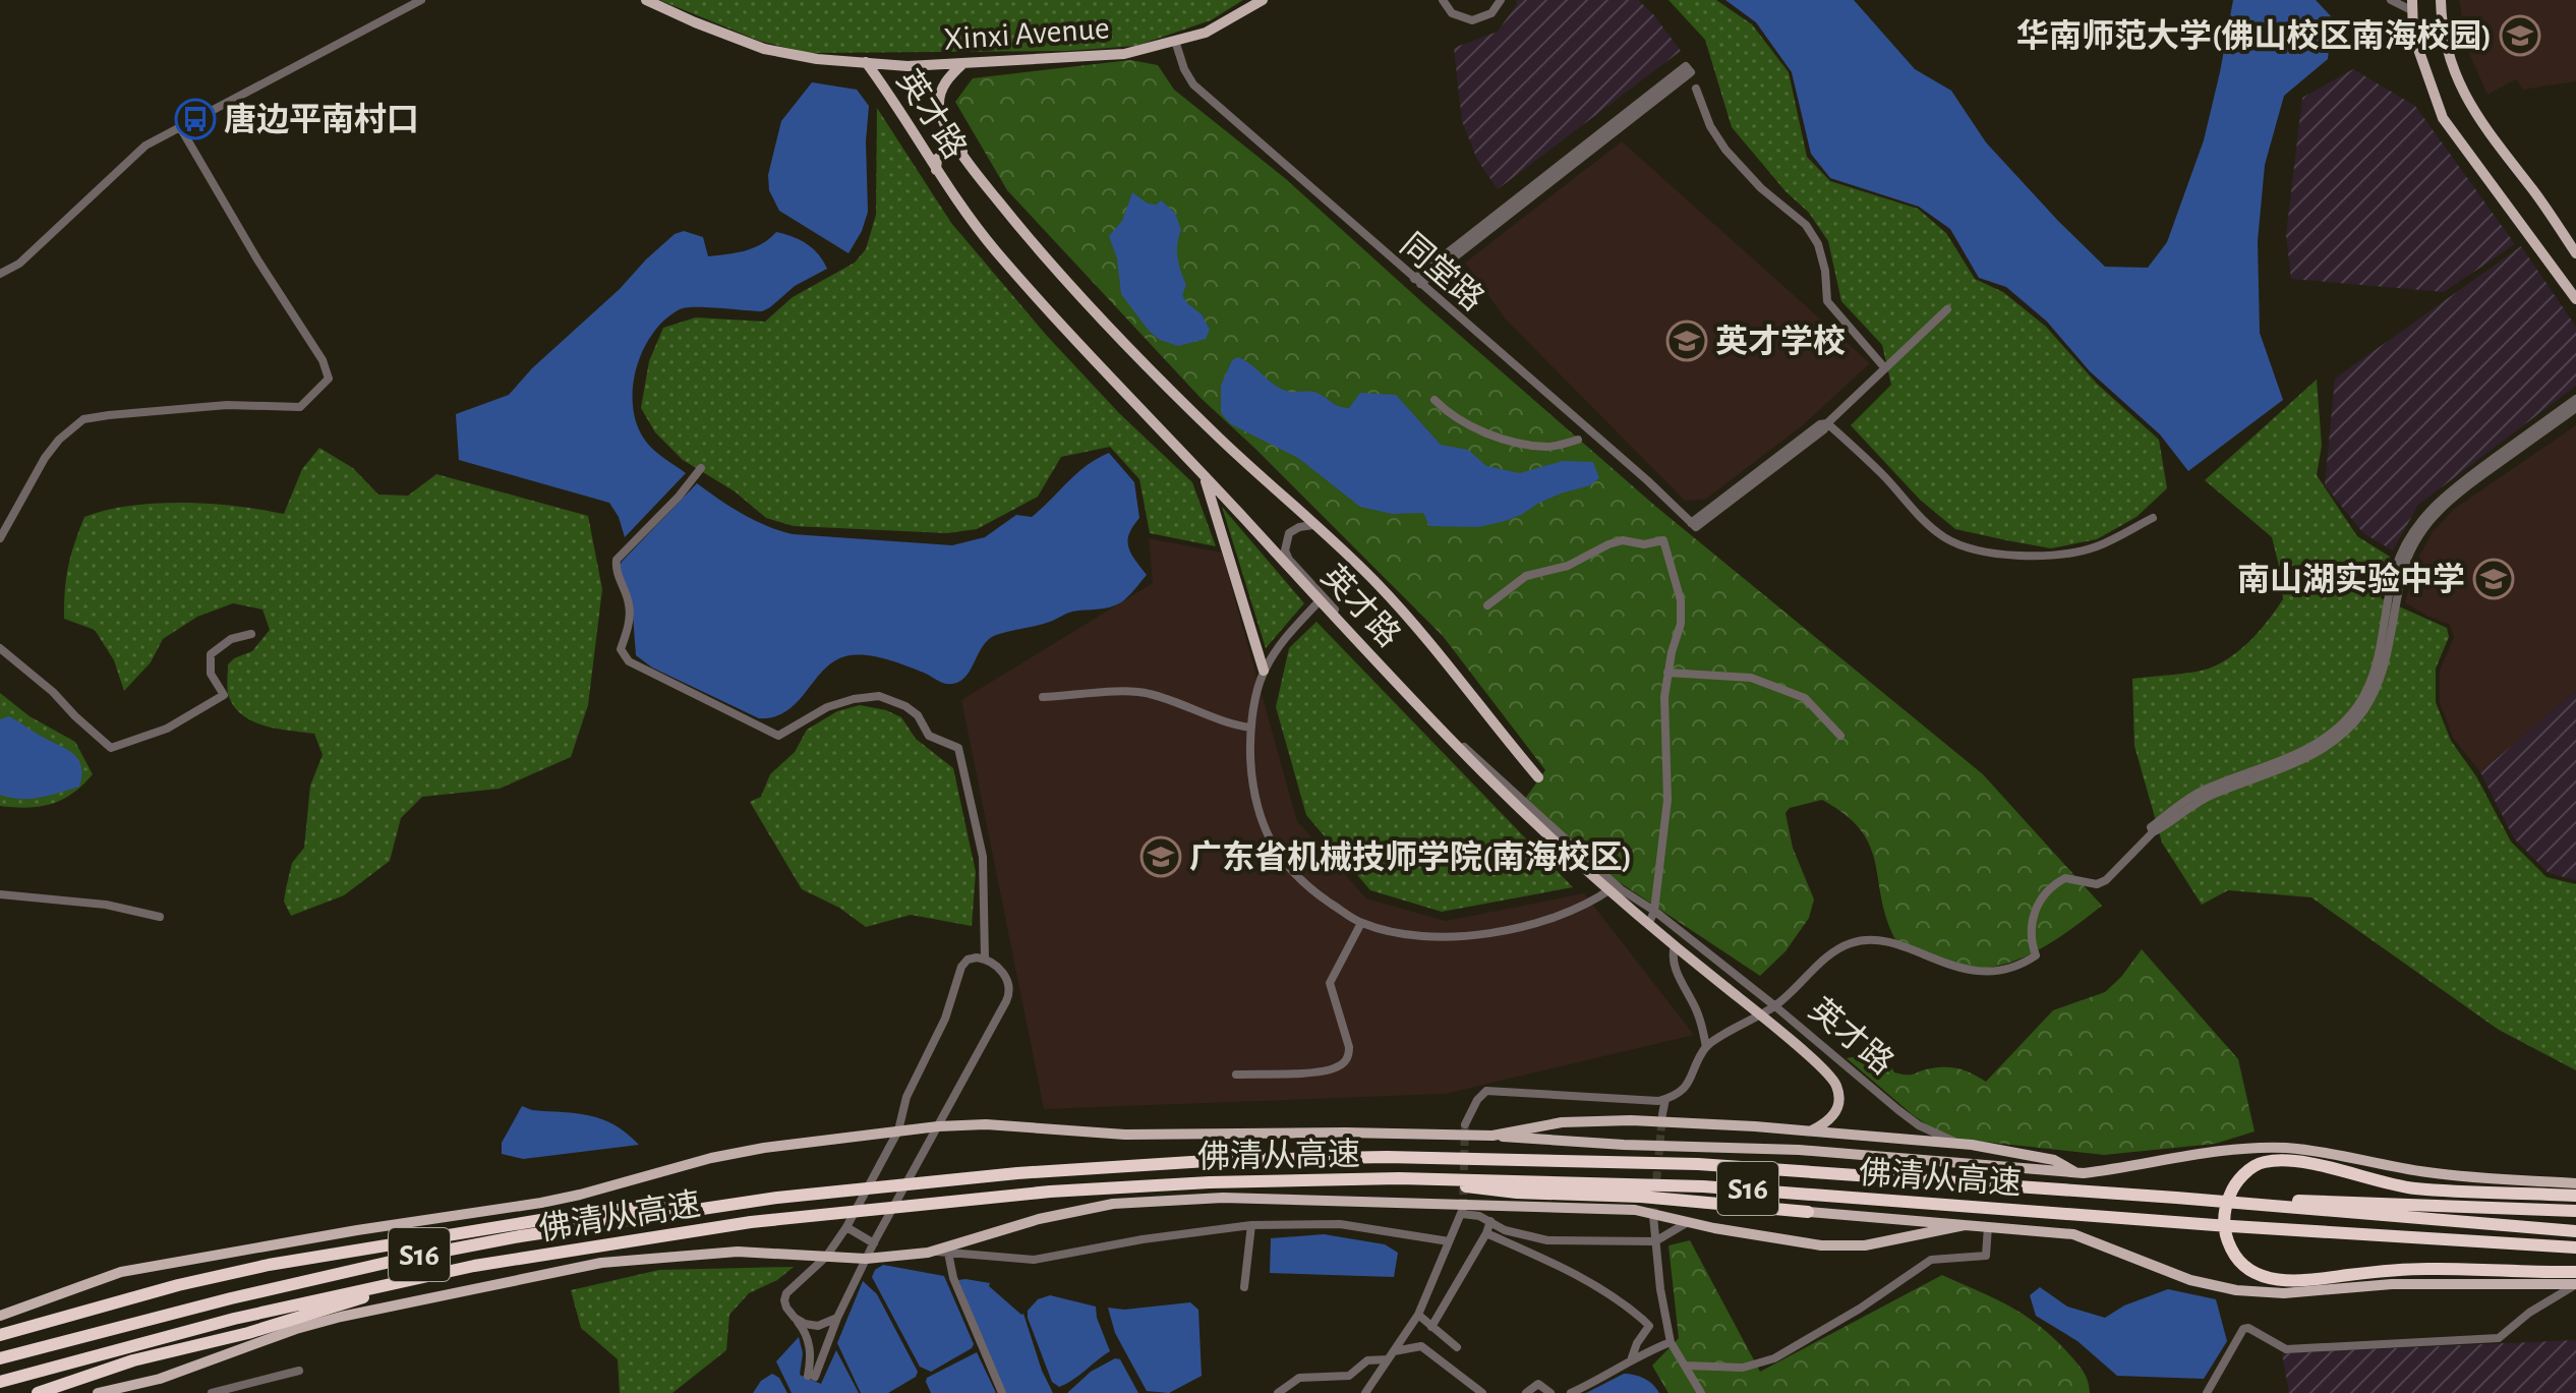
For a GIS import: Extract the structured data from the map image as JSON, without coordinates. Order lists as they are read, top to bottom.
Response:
{
  "streets": {
    "highway": ["佛清从高速", "S16"],
    "main road": ["Xinxi Avenue", "英才路"],
    "street": ["同堂路"]
  },
  "crossings": [
    ["Xinxi Avenue", "英才路"],
    ["Xinxi Avenue", "同堂路"]
  ],
  "places": {
    "school or university": [
      "华南师范大学(佛山校区南海校园)",
      "英才学校",
      "南山湖实验中学",
      "广东省机械技师学院(南海校区)"
    ],
    "bus stop": ["唐边平南村口"]
  }
}
